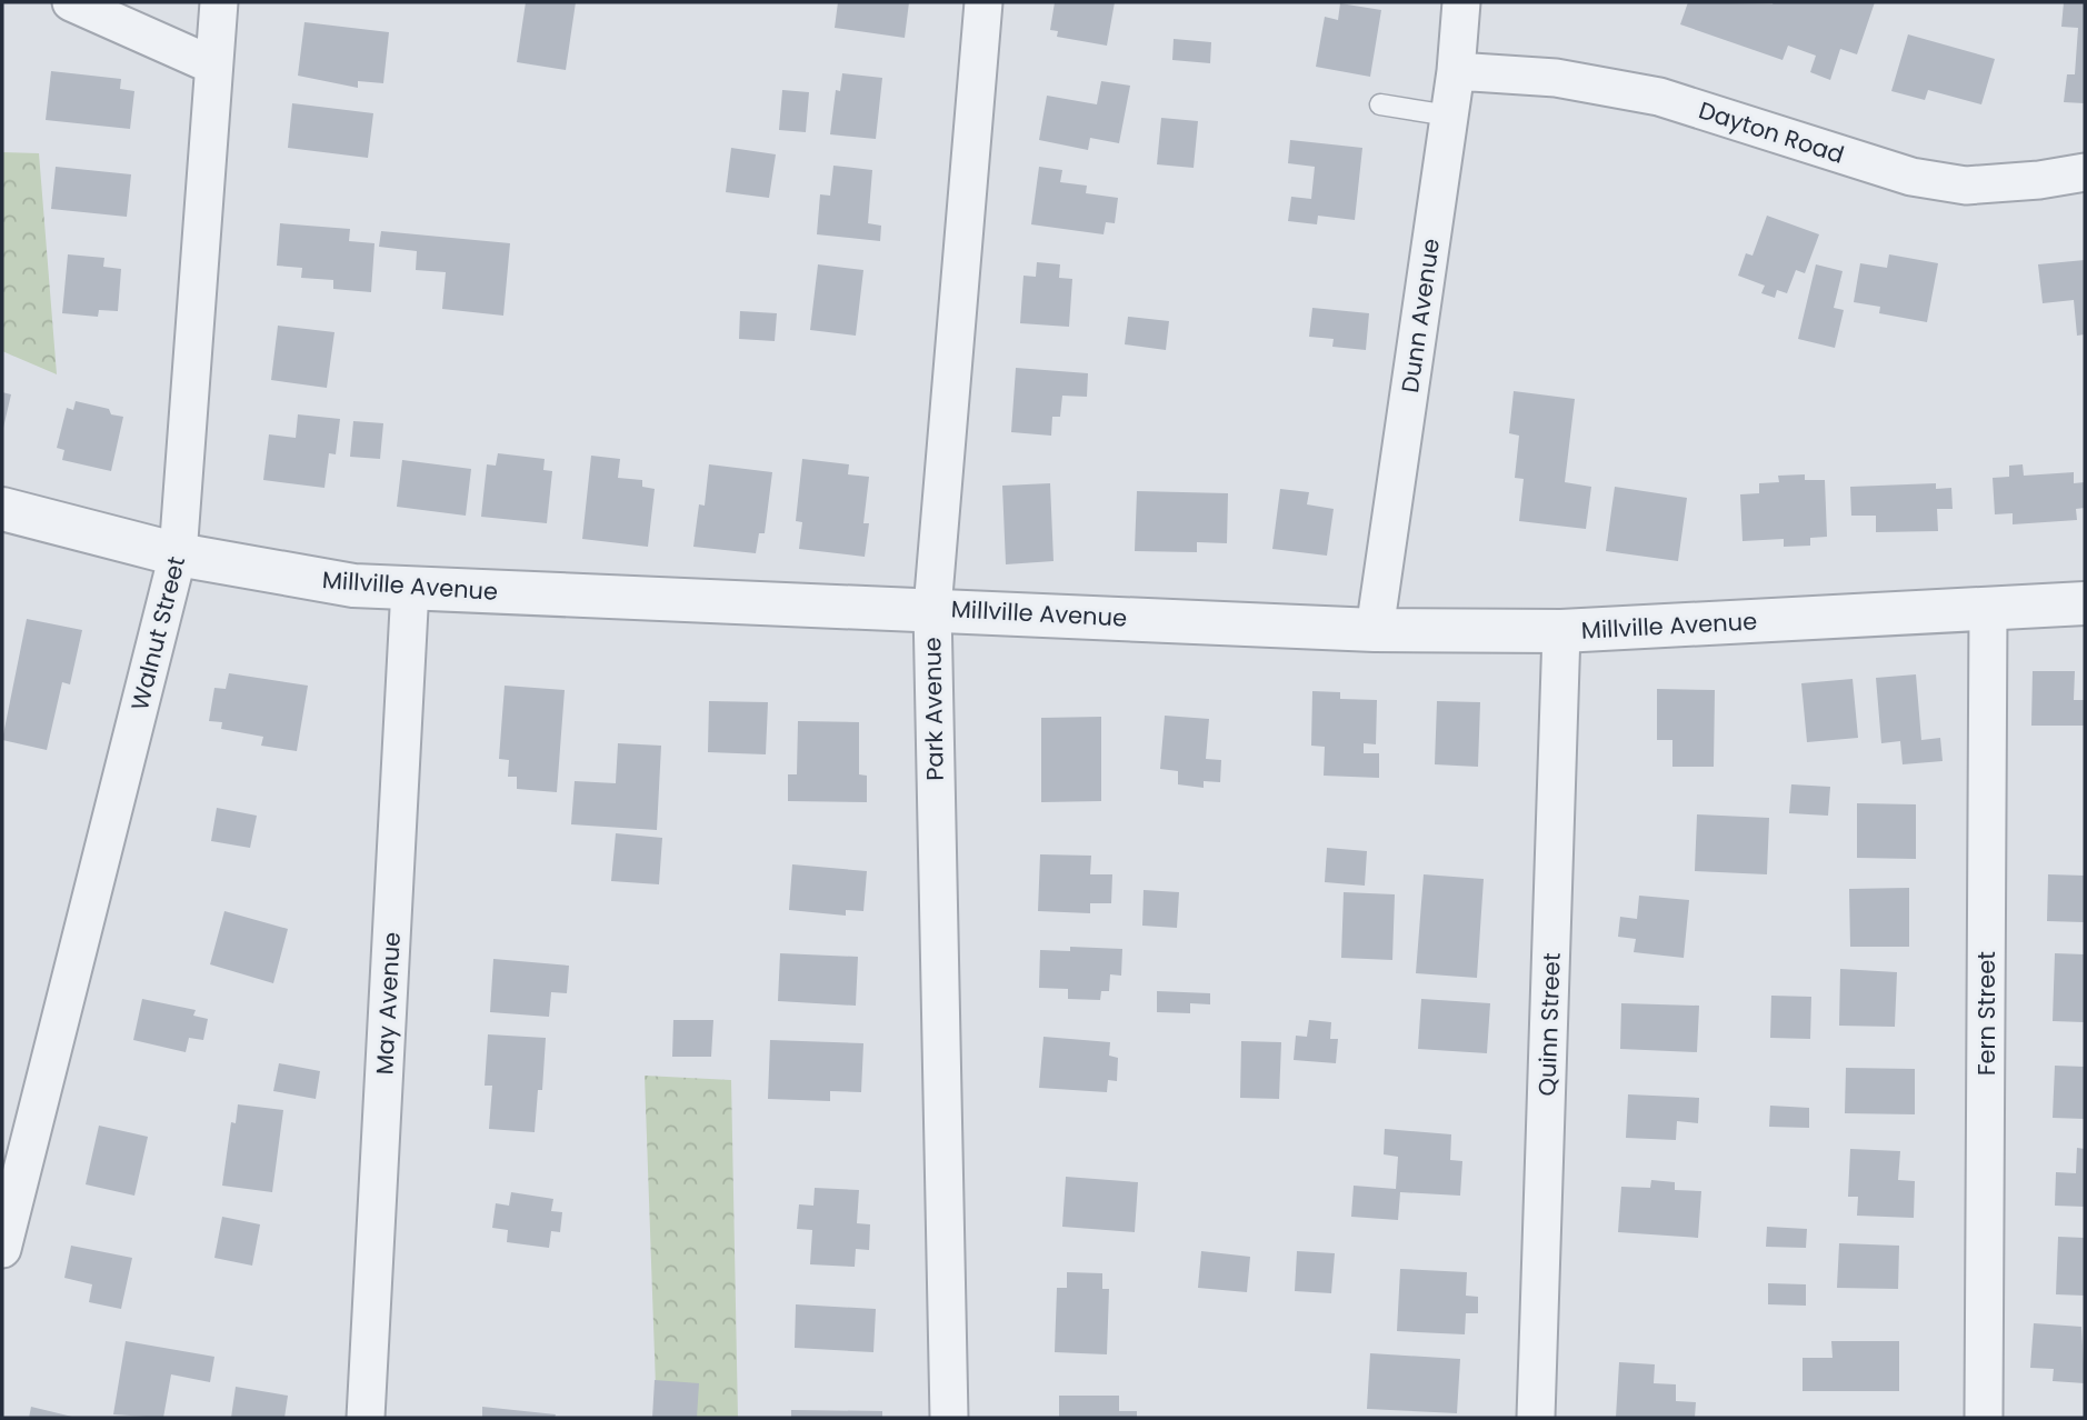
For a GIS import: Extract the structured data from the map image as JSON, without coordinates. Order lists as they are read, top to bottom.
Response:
{
  "streets": {
    "street": [
      "Dayton Road",
      "Dunn Avenue",
      "Millville Avenue",
      "Walnut Street",
      "Park Avenue",
      "May Avenue",
      "Fern Street",
      "Quinn Street"
    ]
  },
  "crossings": [
    ["Dayton Road", "Dunn Avenue"],
    ["Dunn Avenue", "Millville Avenue"],
    ["Millville Avenue", "Walnut Street"],
    ["Millville Avenue", "Park Avenue"],
    ["Millville Avenue", "May Avenue"],
    ["Millville Avenue", "Fern Street"],
    ["Millville Avenue", "Quinn Street"]
  ]
}
